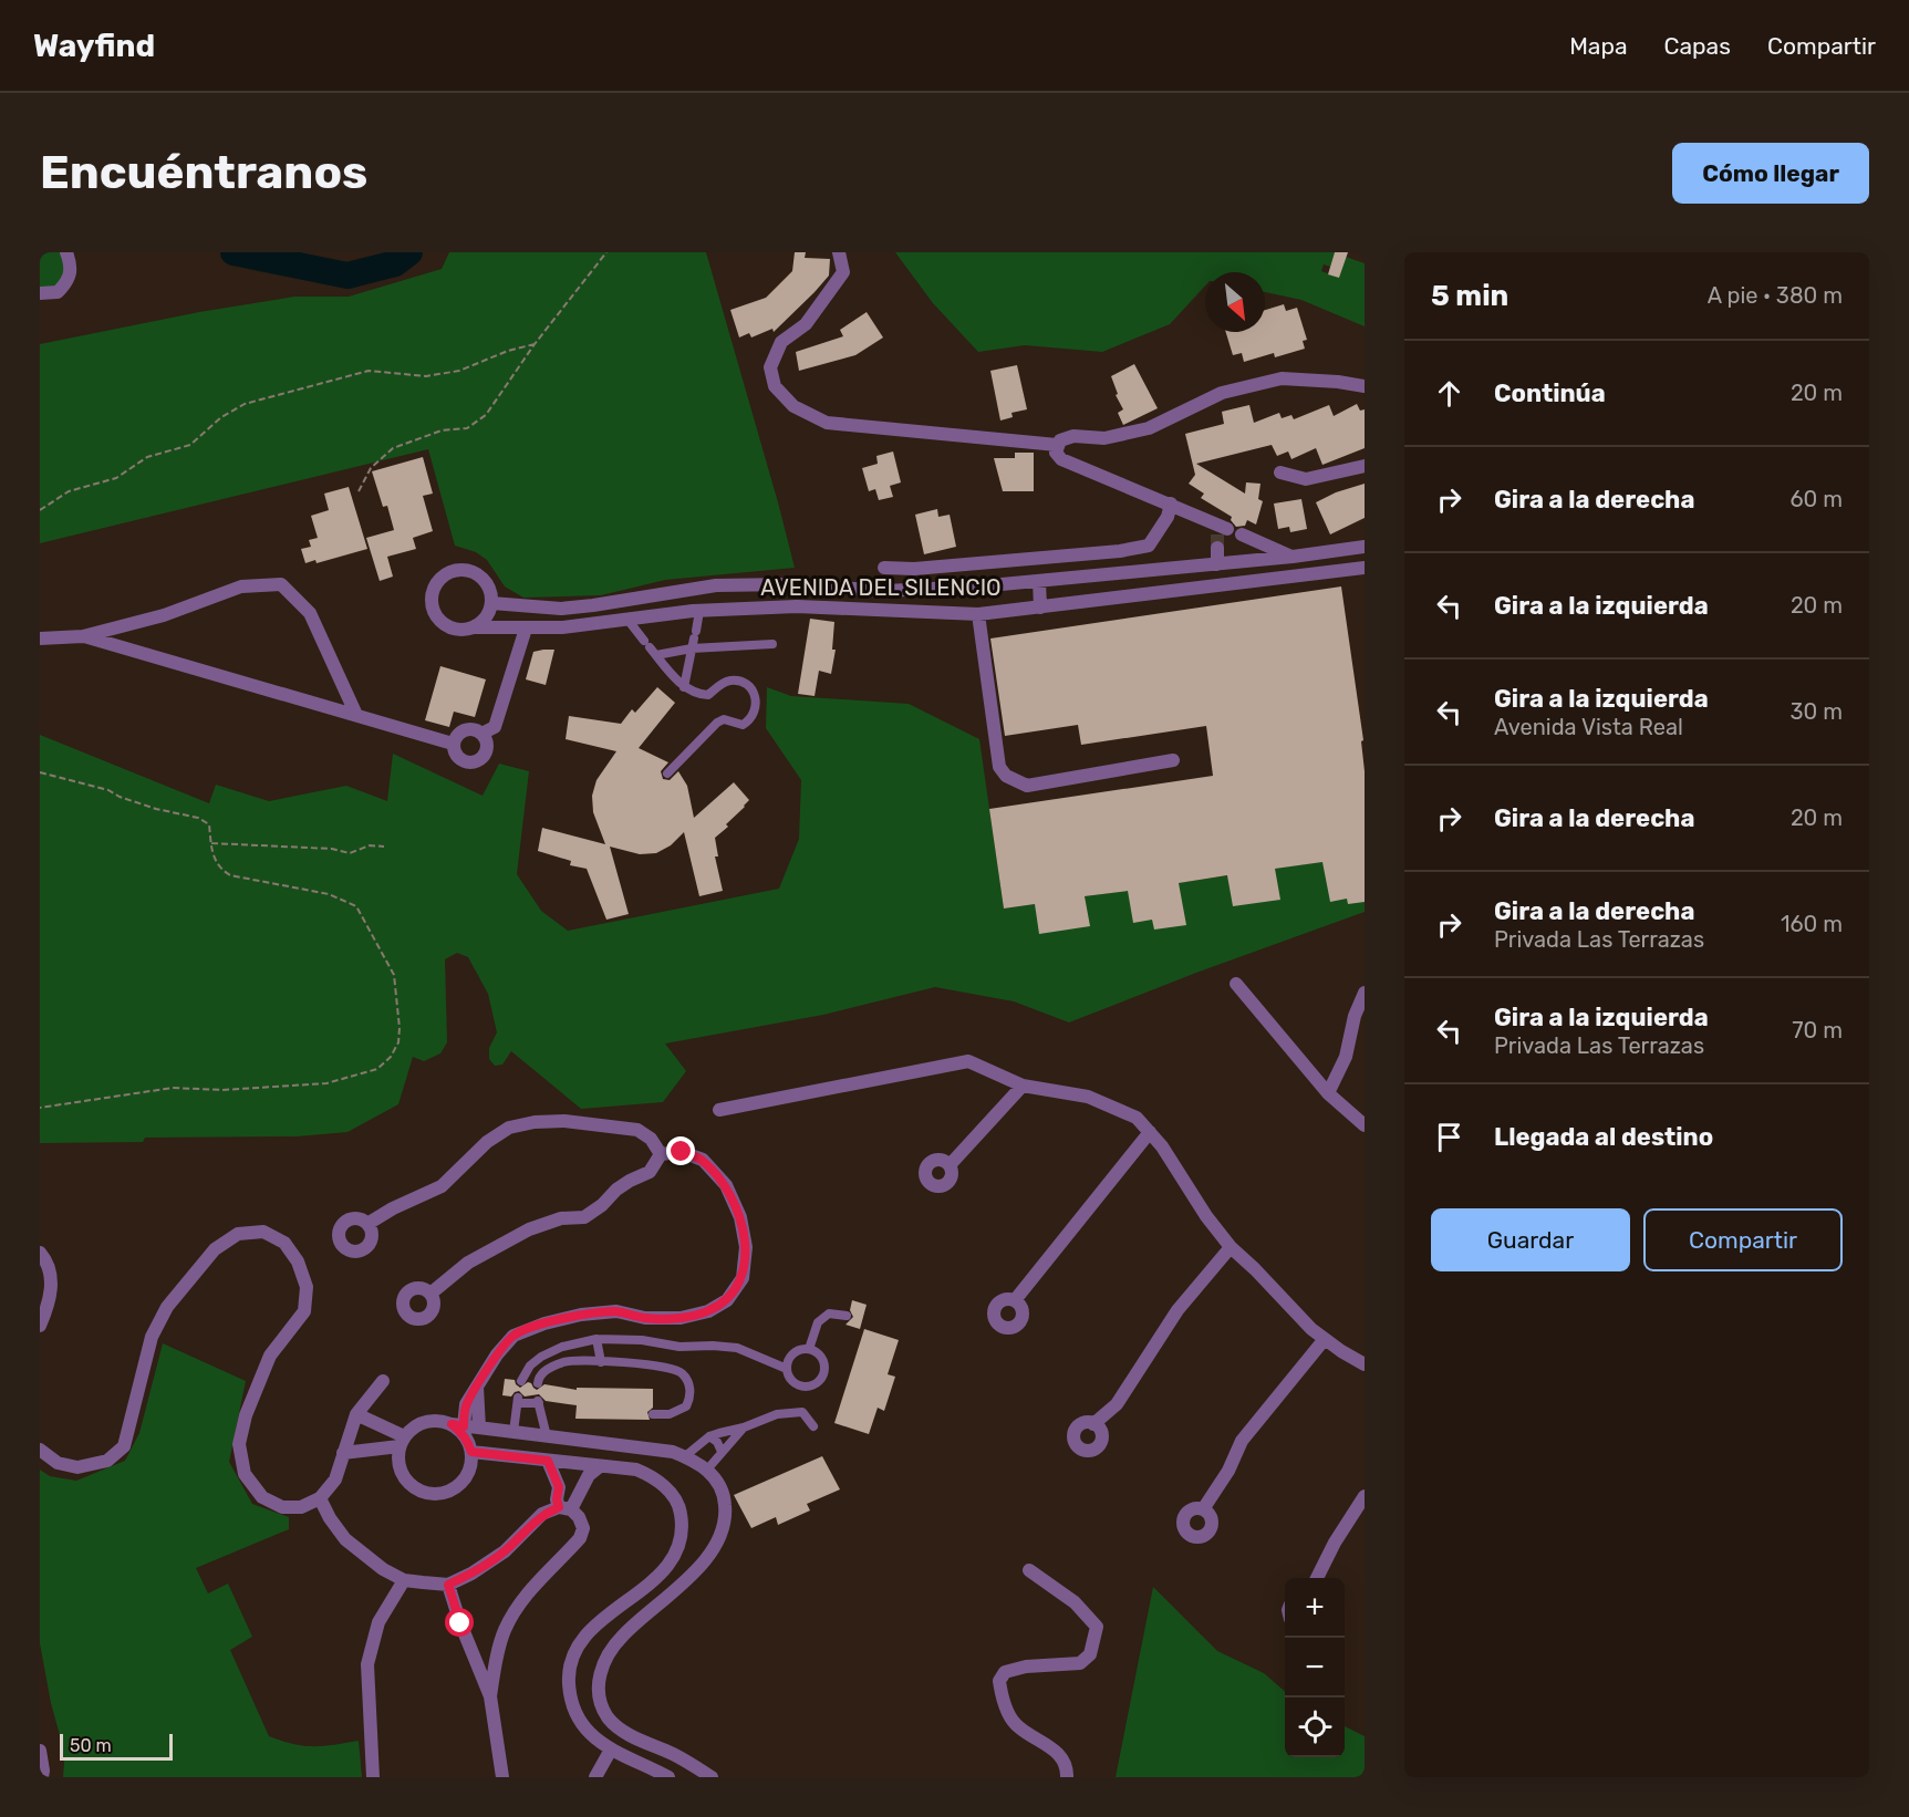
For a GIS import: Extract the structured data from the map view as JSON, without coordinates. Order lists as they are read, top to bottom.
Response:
{
  "streets": {
    "street": ["AVENIDA DEL SILENCIO"]
  },
  "scale_bar": "50 m",
  "north": "bottom right",
  "page": {
    "header": "Wayfind",
    "nav": ["Mapa", "Capas", "Compartir"],
    "buttons": [
      "Cómo llegar",
      ["Guardar", "Compartir"]
    ],
    "title": "Encuéntranos",
    "heading": ["5 min", "A pie · 380 m"],
    "list": [
      ["Continúa", "20 m"],
      ["Gira a la derecha", "60 m"],
      ["Gira a la izquierda", "20 m"],
      ["Gira a la izquierda", "Avenida Vista Real", "30 m"],
      ["Gira a la derecha", "20 m"],
      ["Gira a la derecha", "Privada Las Terrazas", "160 m"],
      ["Gira a la izquierda", "Privada Las Terrazas", "70 m"],
      "Llegada al destino"
    ],
    "map_buttons": ["+", "−"],
    "scale": "50 m"
  }
}
